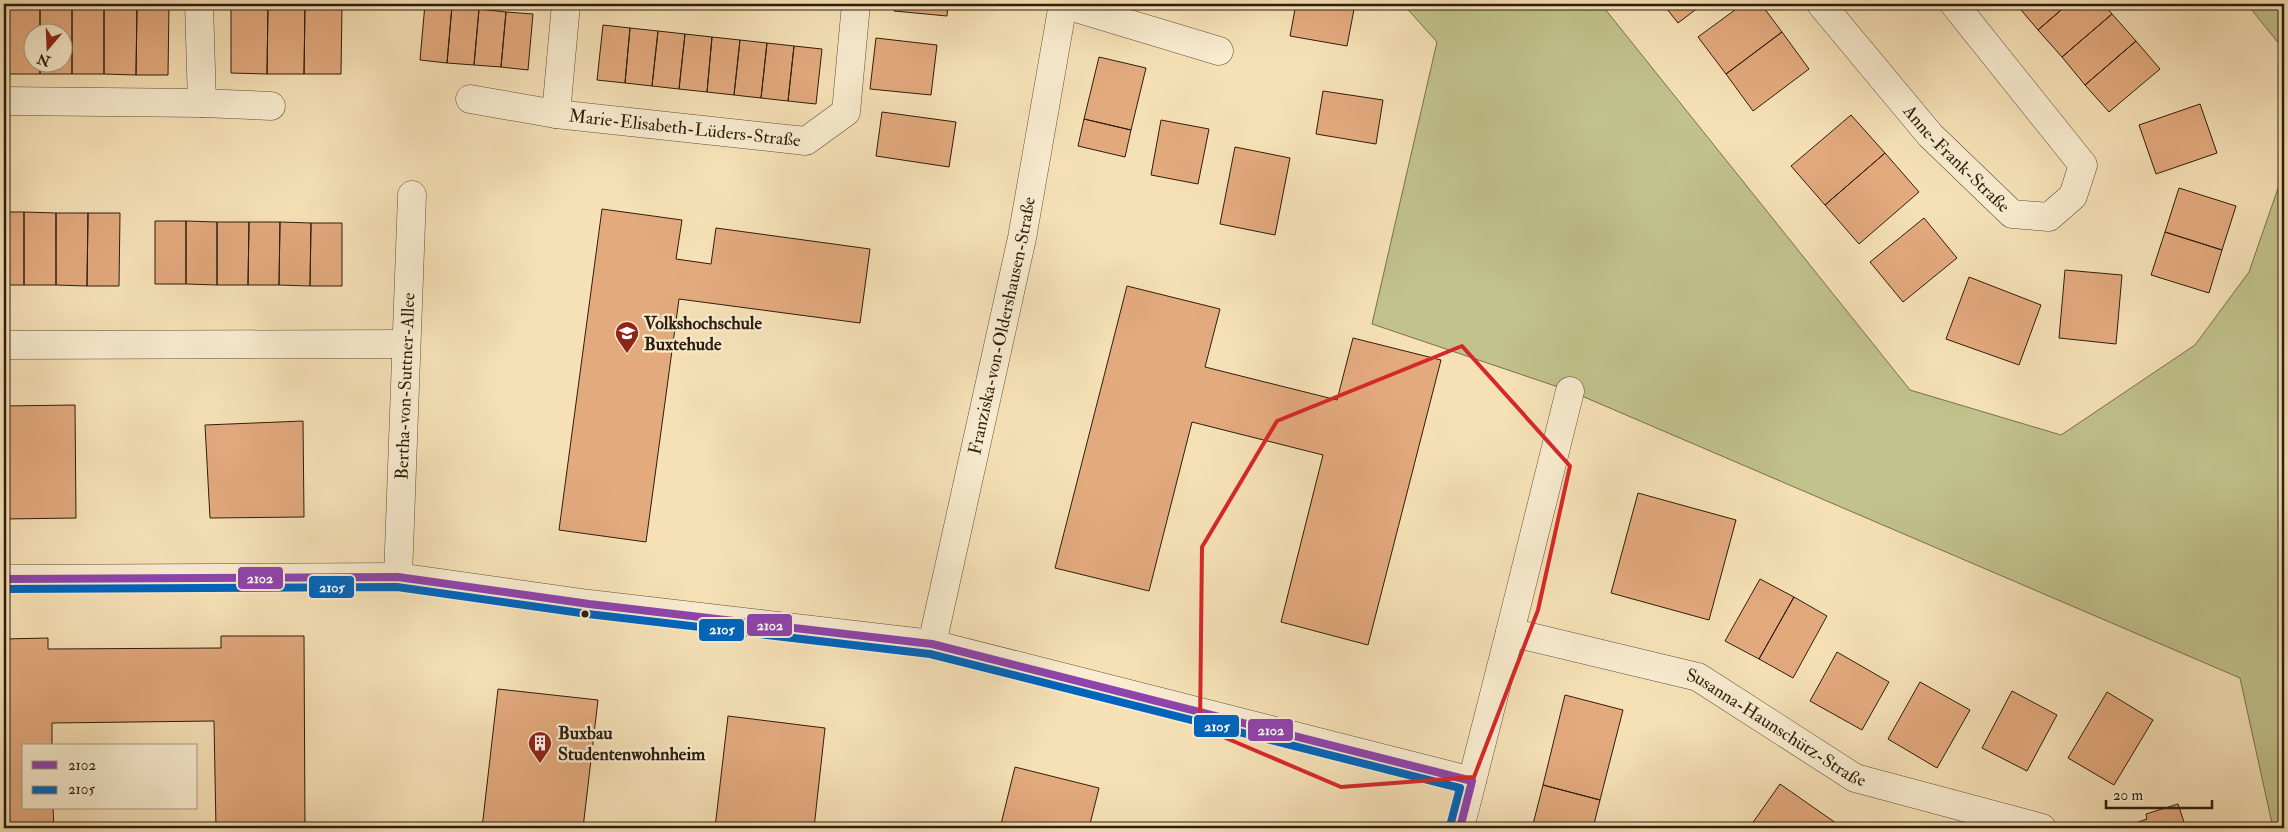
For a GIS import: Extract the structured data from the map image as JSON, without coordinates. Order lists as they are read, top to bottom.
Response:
{
  "streets": {
    "street": [
      "Marie-Elisabeth-Lüders-Straße",
      "Anne-Frank-Straße",
      "Franziska-von-Oldershausen-Straße",
      "Bertha-von-Suttner-Allee",
      "Susanna-Haunschütz-Straße"
    ]
  },
  "places": {
    "school or university": ["Volkshochschule Buxtehude"],
    "building": ["Buxbau Studentenwohnheim"]
  },
  "lines": ["transit line 2102", "transit line 2105"],
  "legend": ["2102", "2105"],
  "scale_bar": "20 m",
  "north": "bottom"
}
